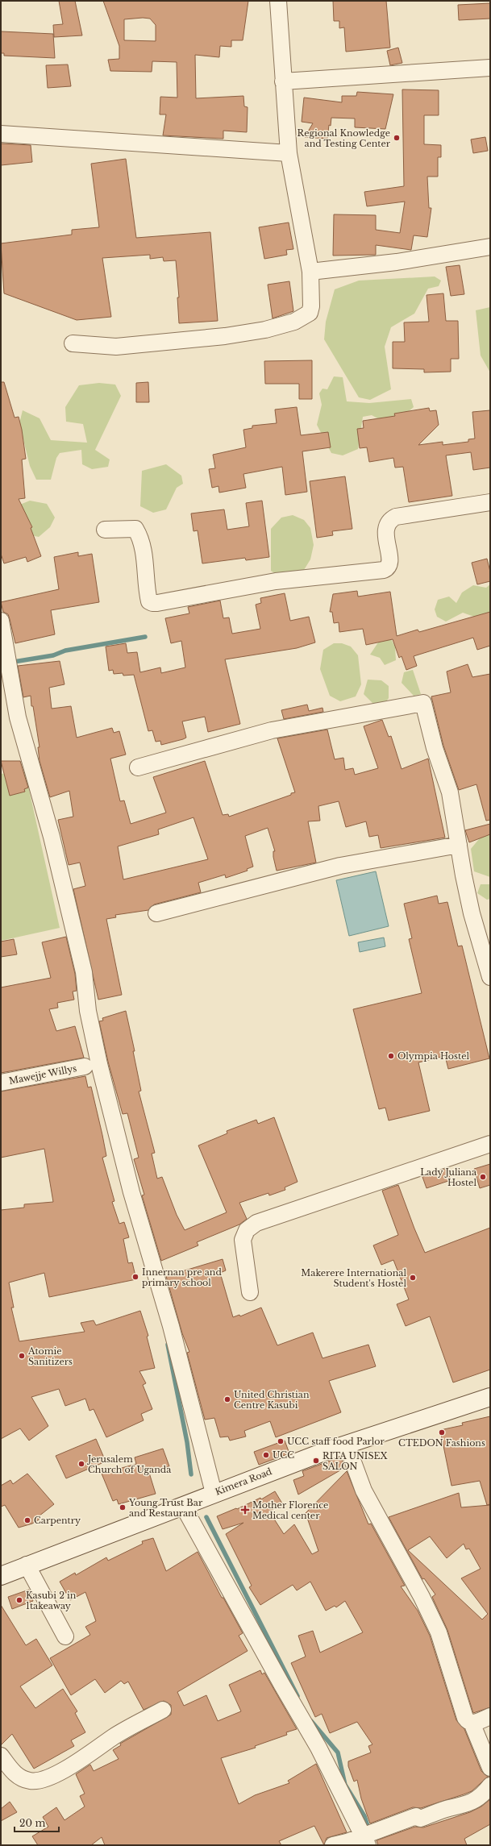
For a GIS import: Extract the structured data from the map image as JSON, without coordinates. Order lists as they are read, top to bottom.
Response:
{
  "streets": {
    "street": ["Mawejje Willys", "Kimera Road"]
  },
  "places": {
    "other": [
      "Regional Knowledge and Testing Center",
      "Olympia Hostel",
      "Lady Juliana Hostel",
      "Innernan pre and primary school",
      "Makerere International Student's Hostel",
      "Atomie Sanitizers",
      "United Christian Centre Kasubi",
      "CTEDON Fashions",
      "UCC staff food Parlor",
      "UCC",
      "RITA UNISEX SALON",
      "Jerusalem Church of Uganda",
      "Young Trust Bar and Restaurant",
      "Carpentry",
      "Kasubi 2 in 1takeaway"
    ],
    "health": ["Mother Florence Medical center"]
  },
  "scale_bar": "20 m"
}
